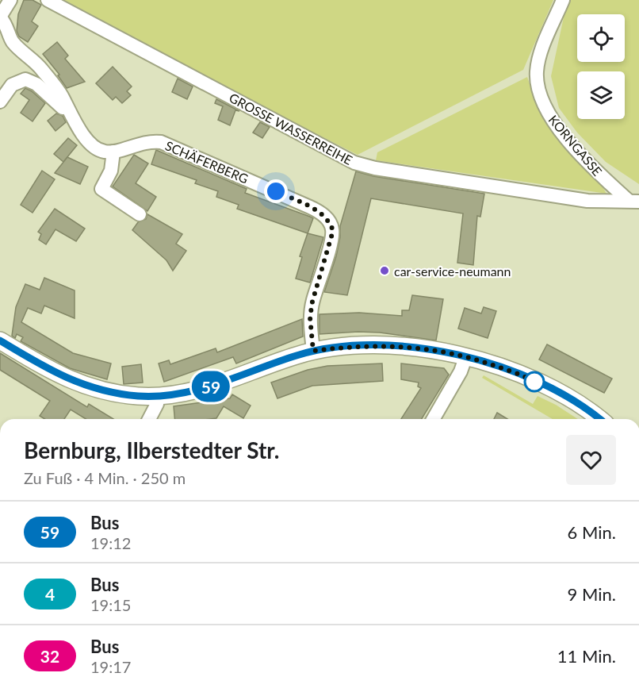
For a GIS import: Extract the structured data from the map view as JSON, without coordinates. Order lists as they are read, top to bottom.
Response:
{
  "streets": {
    "street": ["GROSSE WASSERREIHE", "KORNGASSE", "SCHÄFERBERG"]
  },
  "crossings": [
    ["GROSSE WASSERREIHE", "KORNGASSE"]
  ],
  "places": ["car-service-neumann"],
  "lines": ["bus line 59"],
  "page": {
    "on_map": "59",
    "heading": ["Bernburg, Ilberstedter Str.", "Zu Fuß · 4 Min. · 250 m"],
    "list": [
      {
        "mark": "59",
        "name": "Bus",
        "note": "19:12",
        "value": "6 Min."
      },
      {
        "mark": "4",
        "name": "Bus",
        "note": "19:15",
        "value": "9 Min."
      },
      {
        "mark": "32",
        "name": "Bus",
        "note": "19:17",
        "value": "11 Min."
      }
    ]
  }
}
